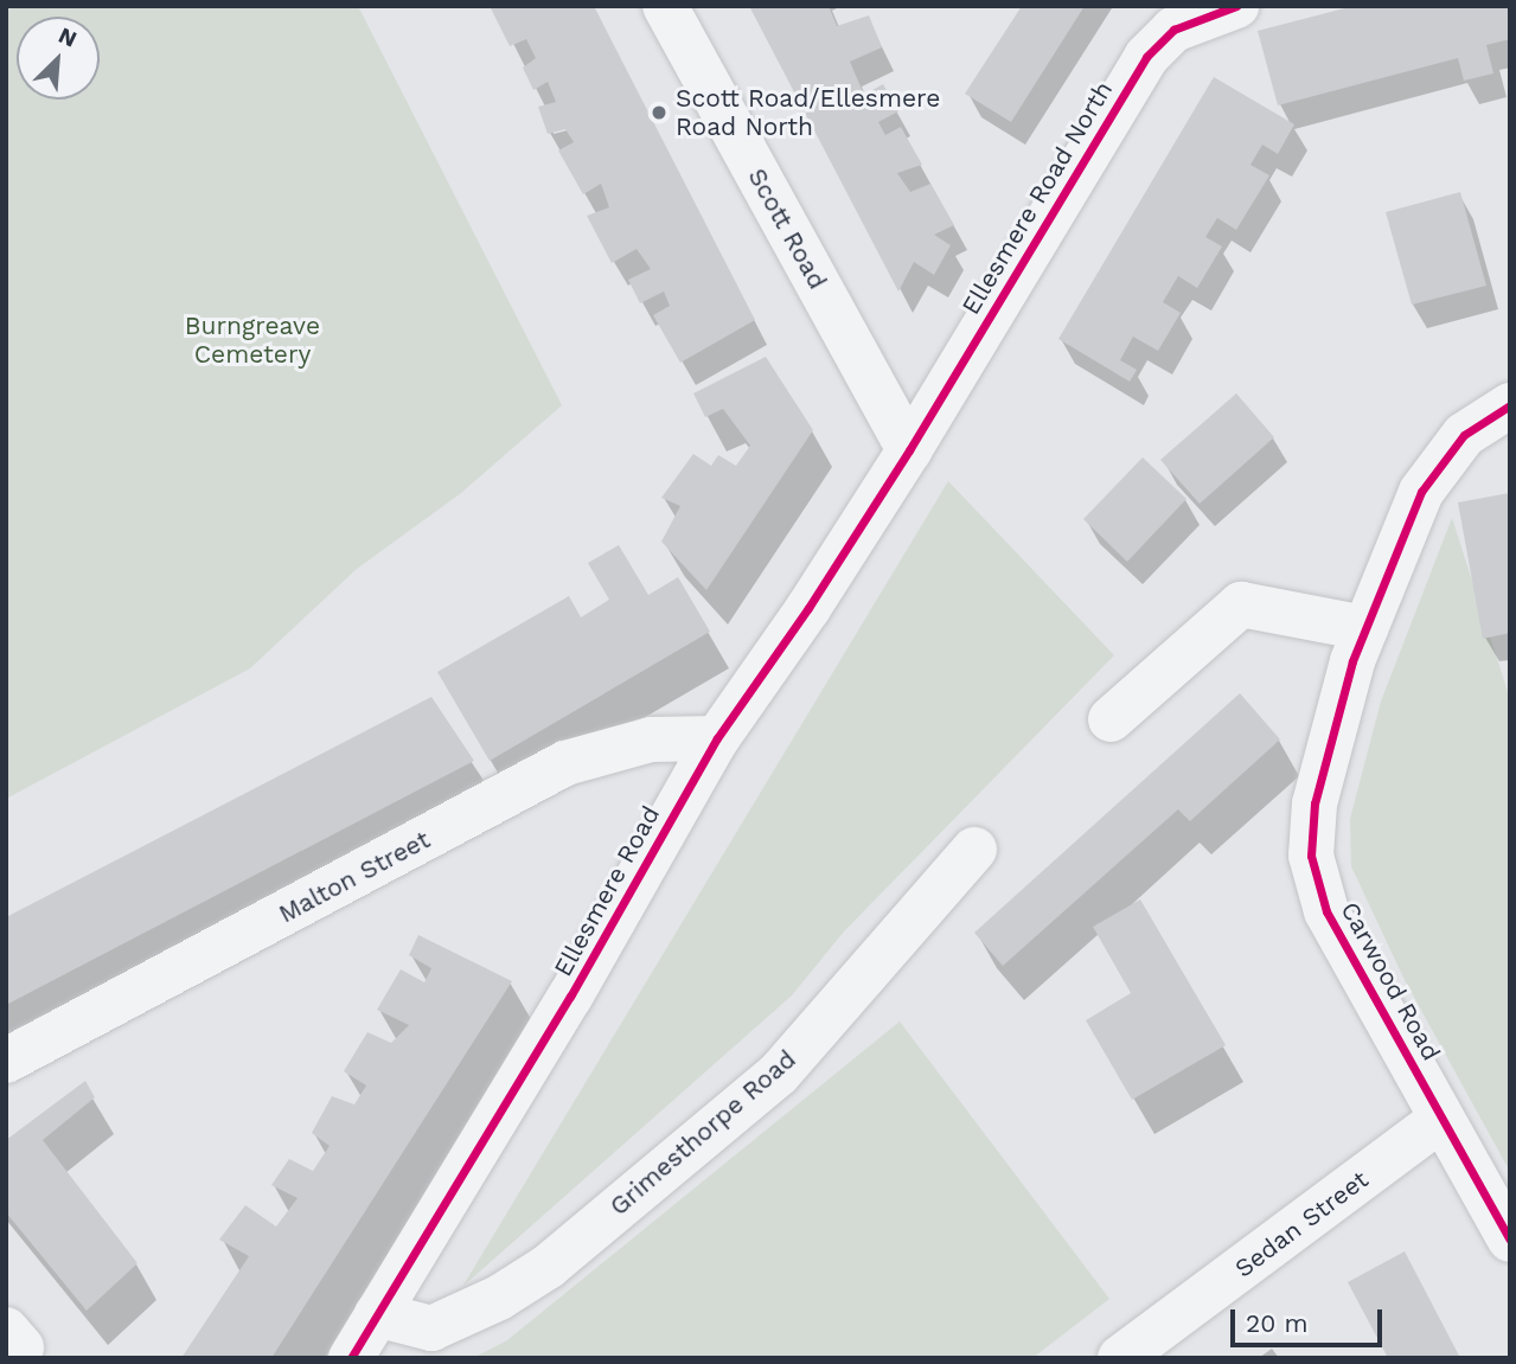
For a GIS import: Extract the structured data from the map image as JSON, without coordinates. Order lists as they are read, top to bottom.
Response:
{
  "streets": {
    "street": [
      "Ellesmere Road North",
      "Scott Road",
      "Malton Street",
      "Ellesmere Road",
      "Carwood Road",
      "Grimesthorpe Road",
      "Sedan Street"
    ]
  },
  "crossings": [
    ["Ellesmere Road North", "Scott Road"],
    ["Ellesmere Road North", "Ellesmere Road"],
    ["Scott Road", "Ellesmere Road"],
    ["Malton Street", "Ellesmere Road"],
    ["Ellesmere Road", "Grimesthorpe Road"],
    ["Carwood Road", "Sedan Street"]
  ],
  "parks": ["Burngreave Cemetery"],
  "places": ["Scott Road/Ellesmere Road North"],
  "scale_bar": "20 m",
  "north": "top right"
}
